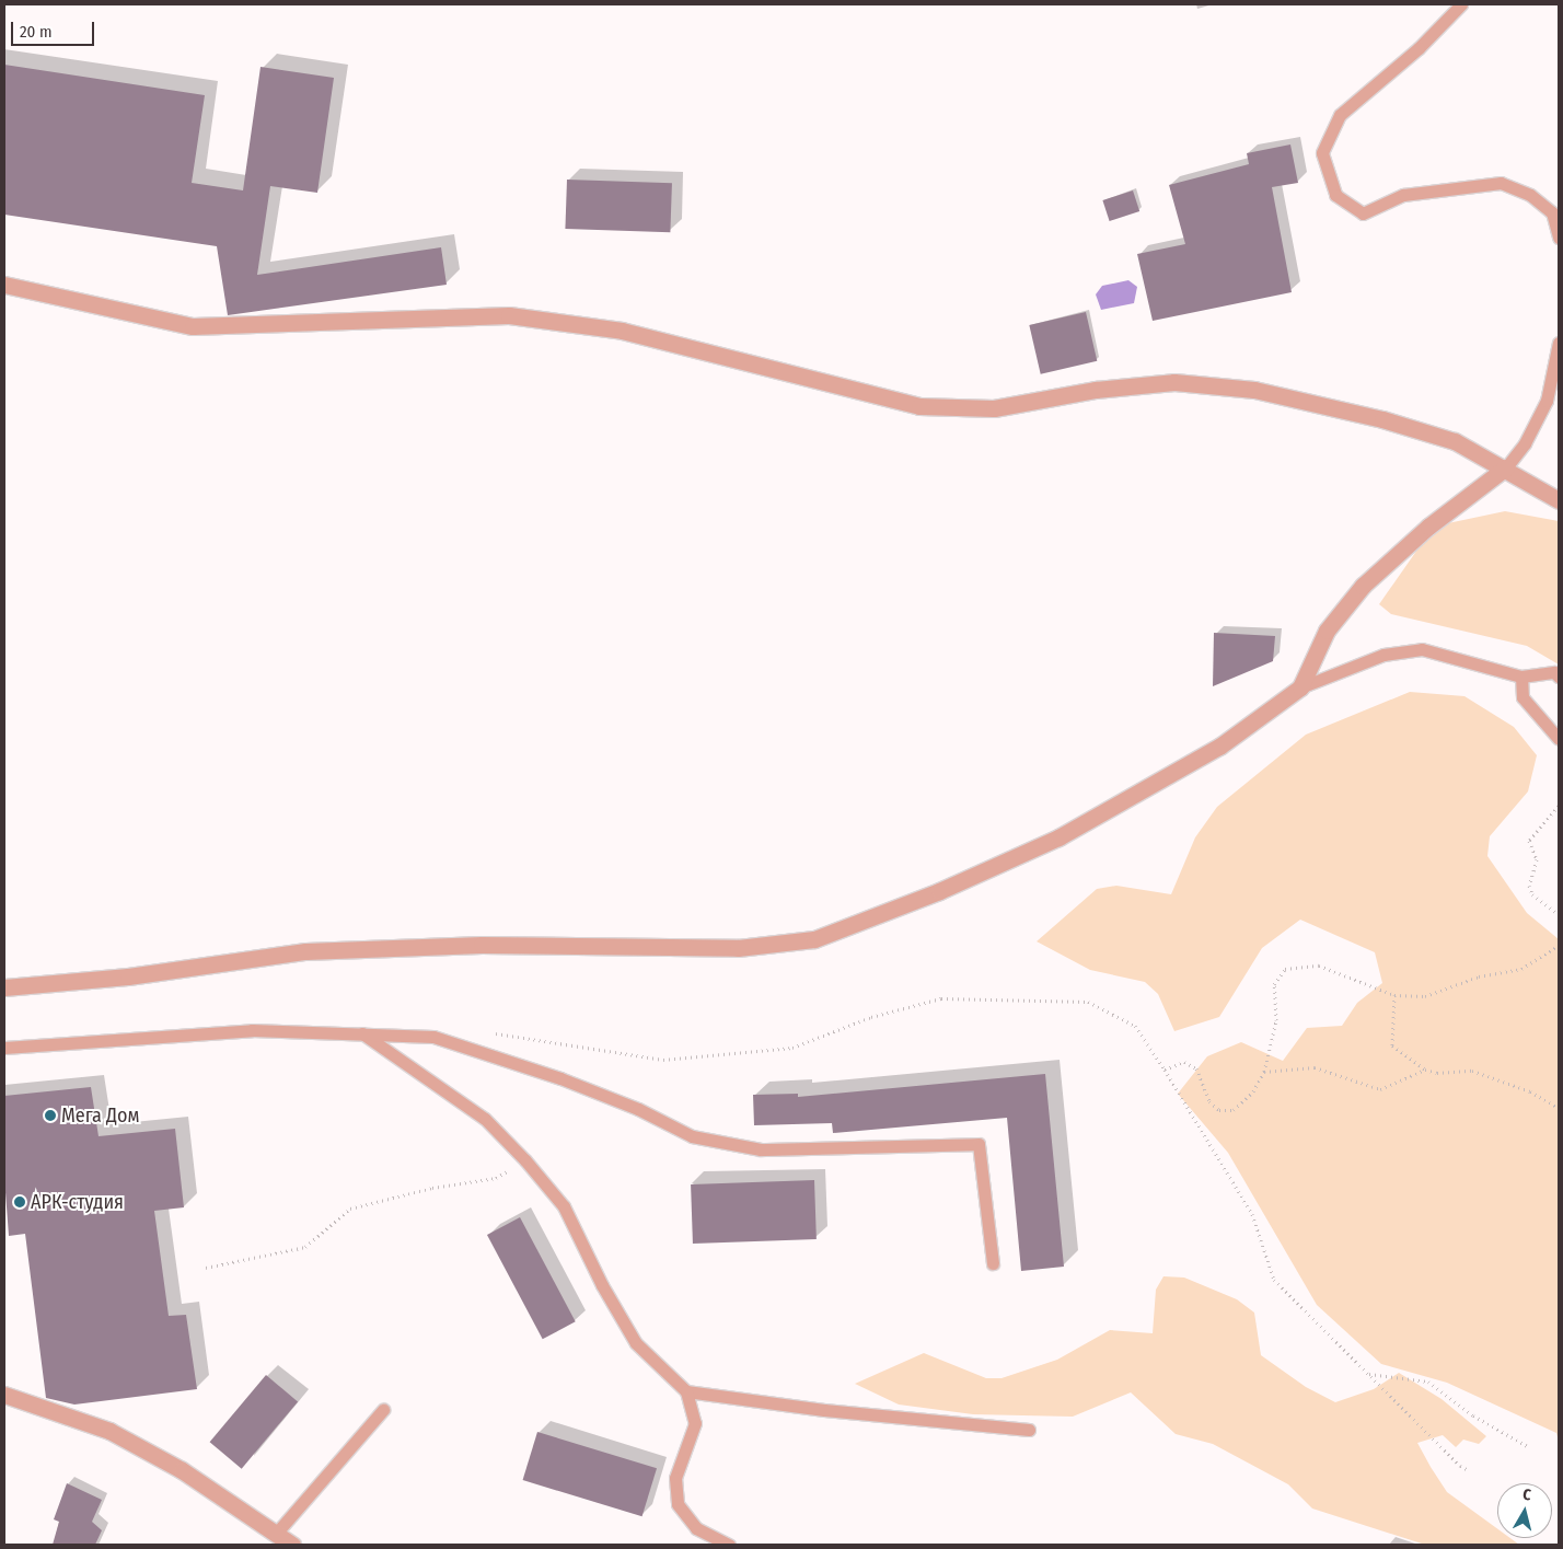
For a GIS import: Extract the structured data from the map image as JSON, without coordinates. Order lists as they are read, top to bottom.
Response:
{
  "places": ["Мега Дом", "АРК-студия"],
  "scale_bar": "20 m",
  "north": "top"
}
